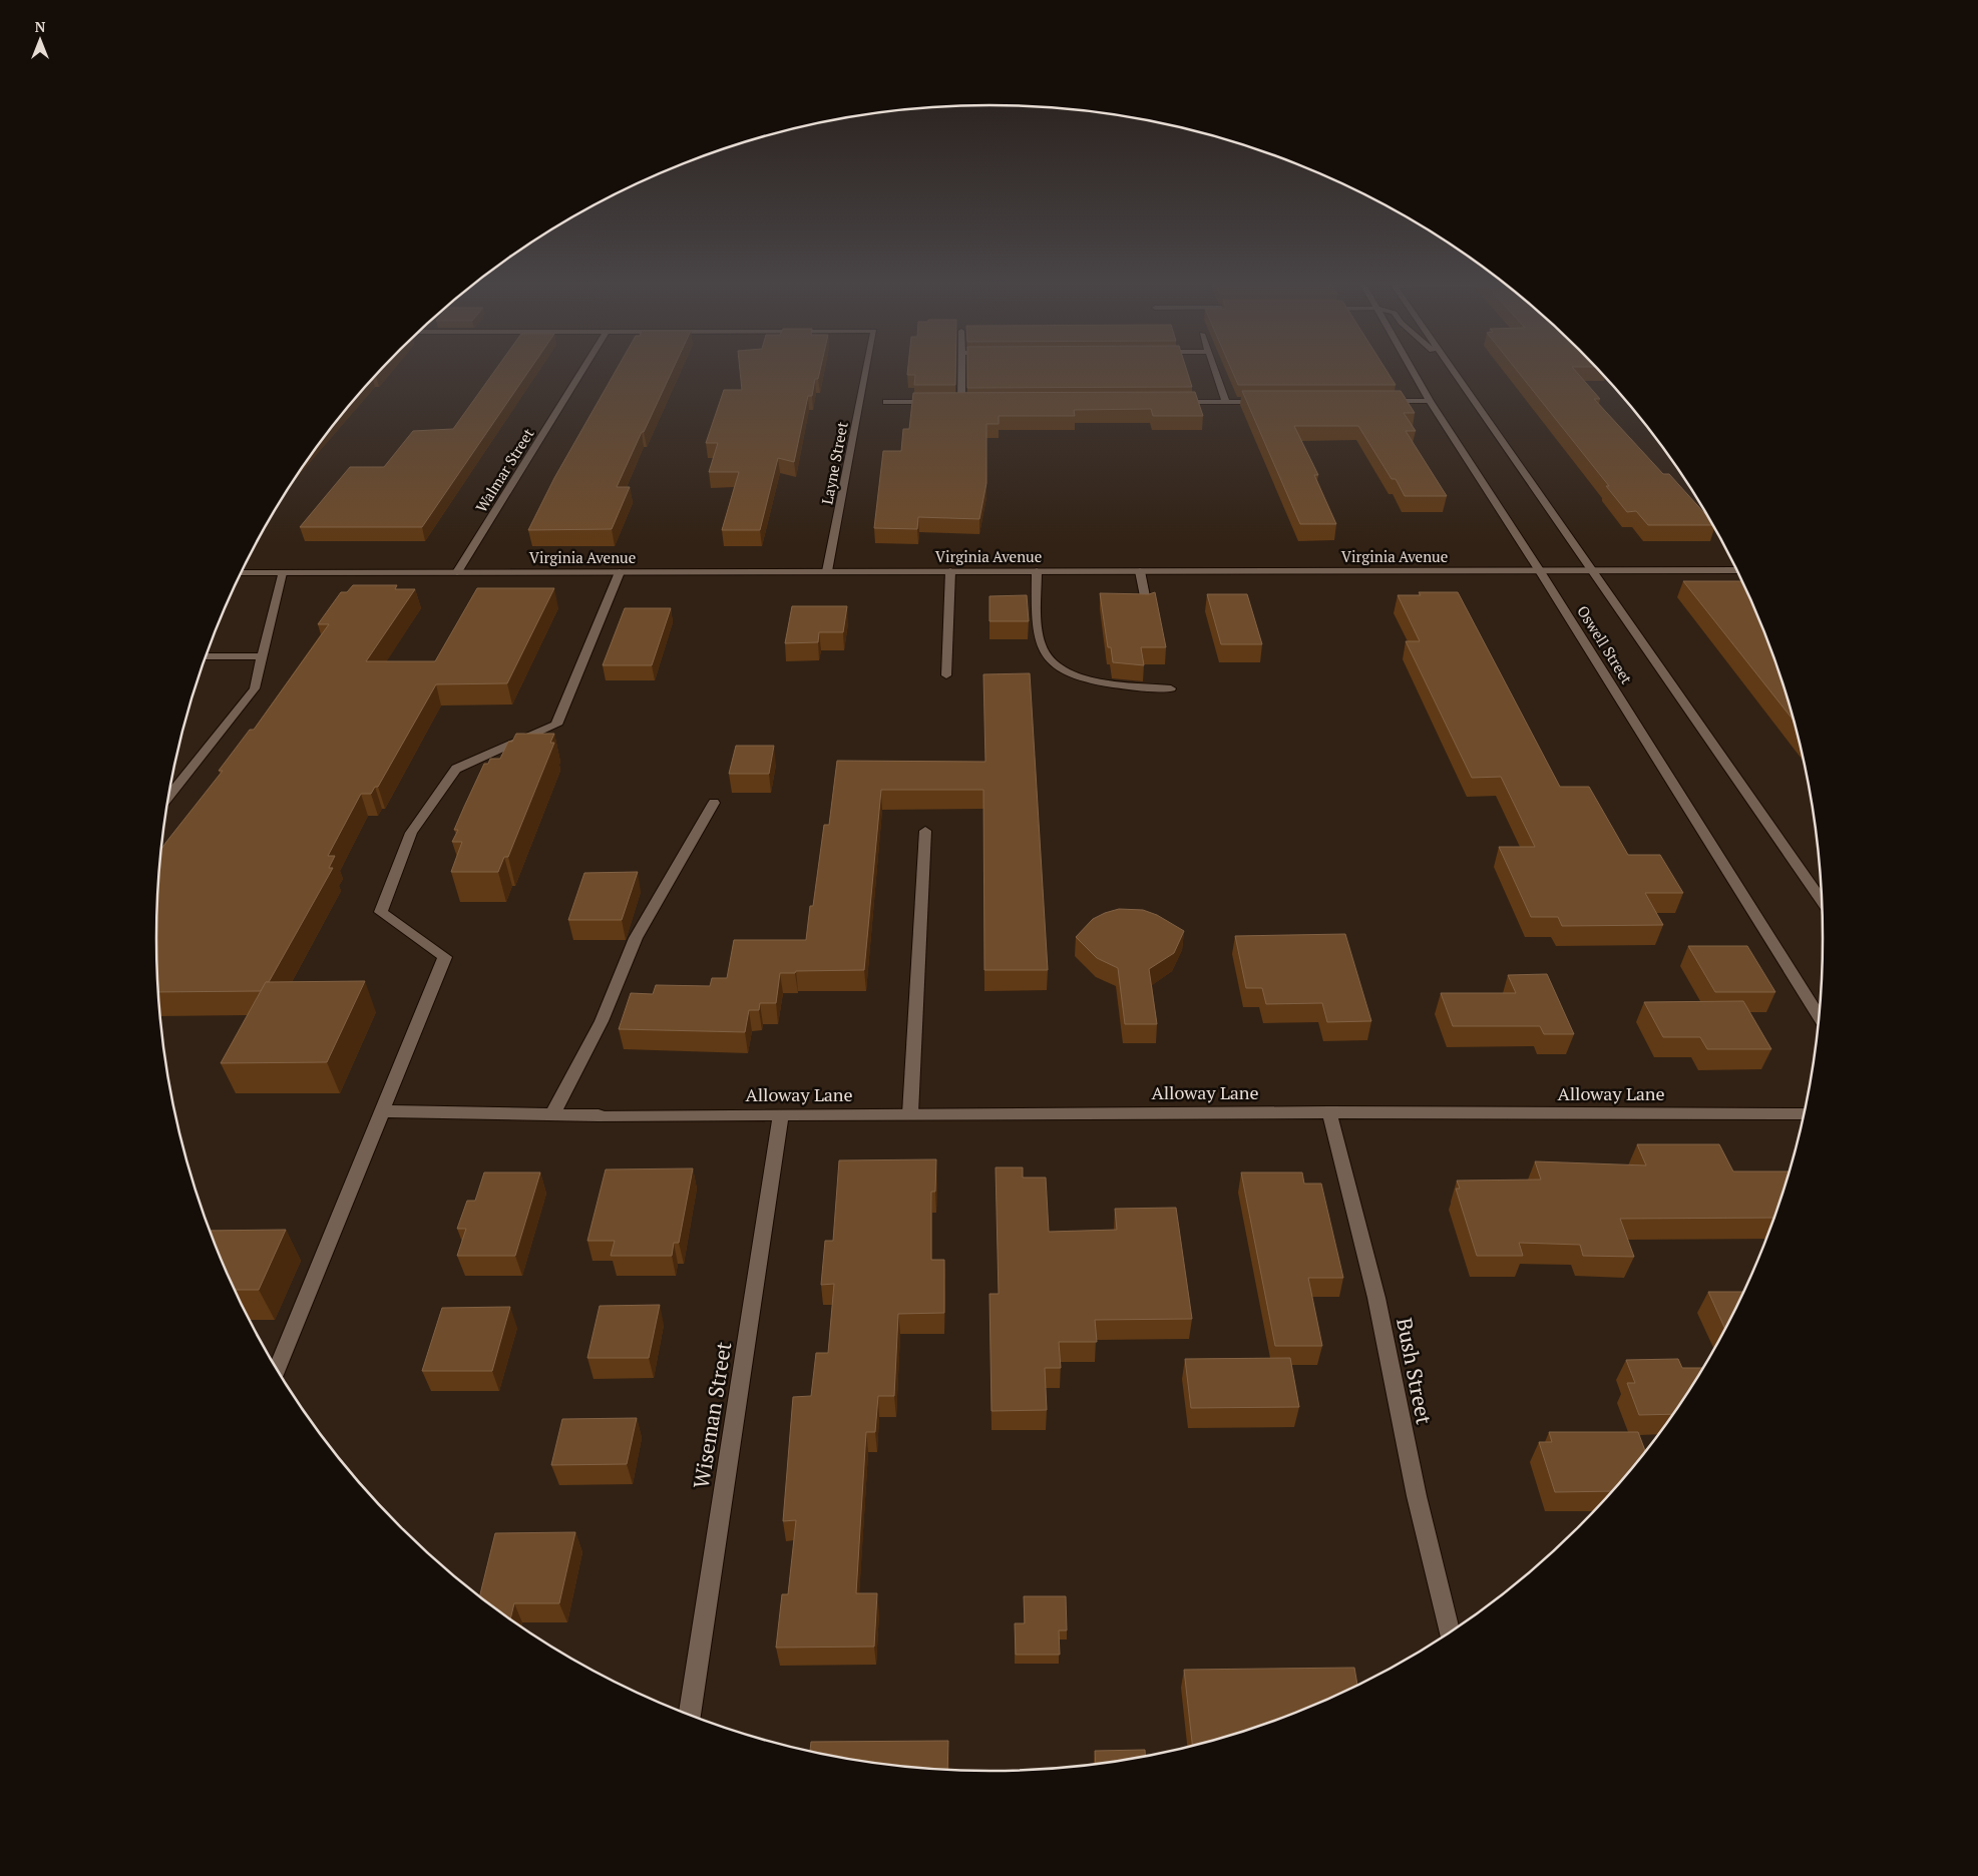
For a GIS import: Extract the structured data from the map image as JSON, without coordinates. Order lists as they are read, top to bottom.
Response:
{
  "streets": {
    "street": [
      "Layne Street",
      "Walmar Street",
      "Virginia Avenue",
      "Oswell Street",
      "Alloway Lane",
      "Bush Street",
      "Wiseman Street"
    ]
  },
  "crossings": [
    ["Layne Street", "Virginia Avenue"],
    ["Walmar Street", "Virginia Avenue"],
    ["Virginia Avenue", "Oswell Street"],
    ["Alloway Lane", "Bush Street"],
    ["Alloway Lane", "Wiseman Street"]
  ],
  "north": "top"
}
